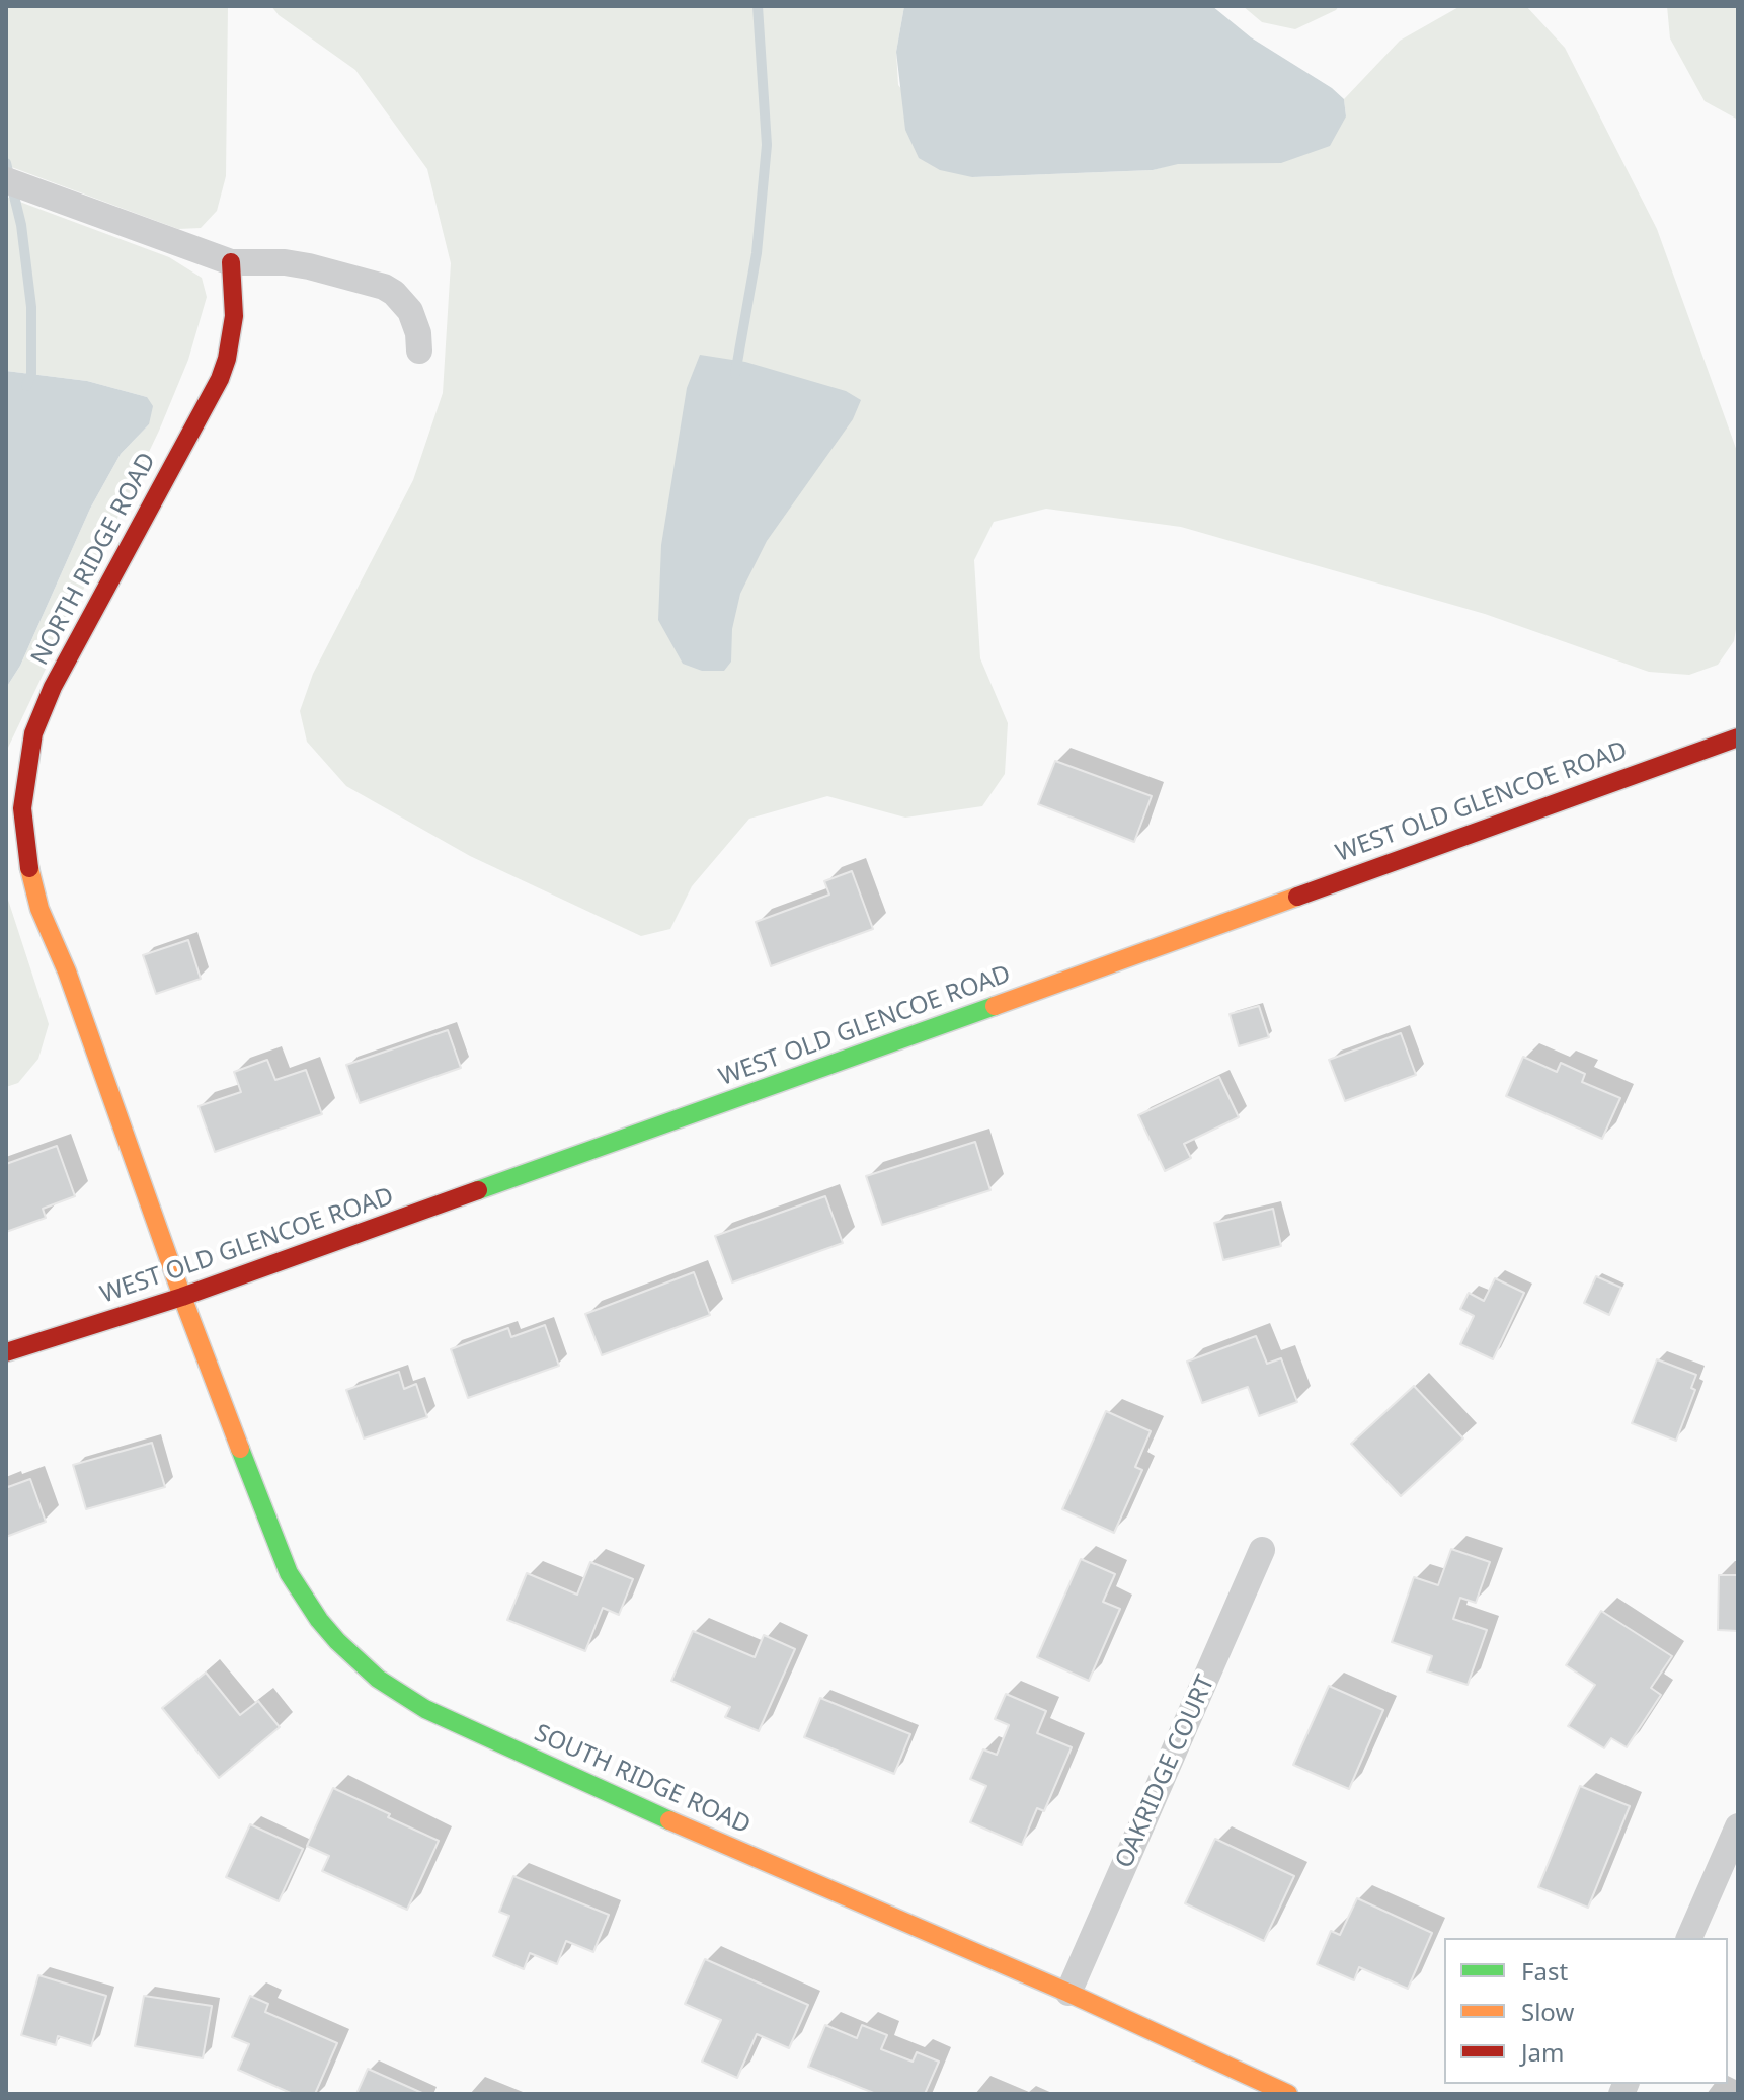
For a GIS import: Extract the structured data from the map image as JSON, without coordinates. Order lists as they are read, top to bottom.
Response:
{
  "streets": {
    "street": [
      "NORTH RIDGE ROAD",
      "WEST OLD GLENCOE ROAD",
      "OAKRIDGE COURT",
      "SOUTH RIDGE ROAD"
    ]
  },
  "crossings": [
    ["NORTH RIDGE ROAD", "WEST OLD GLENCOE ROAD"],
    ["NORTH RIDGE ROAD", "SOUTH RIDGE ROAD"],
    ["WEST OLD GLENCOE ROAD", "SOUTH RIDGE ROAD"],
    ["OAKRIDGE COURT", "SOUTH RIDGE ROAD"]
  ],
  "legend": ["Fast", "Slow", "Jam"]
}
